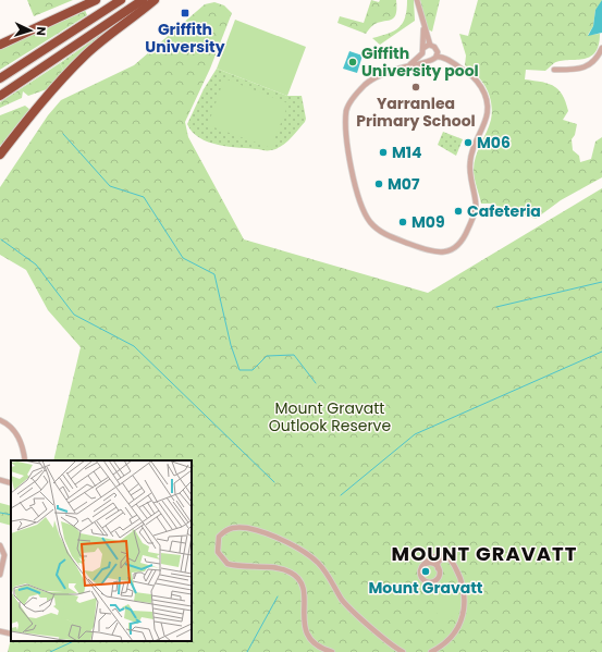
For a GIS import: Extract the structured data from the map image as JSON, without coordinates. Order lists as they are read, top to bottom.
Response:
{
  "districts": ["MOUNT GRAVATT"],
  "parks": ["Mount Gravatt Outlook Reserve"],
  "places": {
    "transit": ["Griffith University"],
    "other": [
      "Giffith University pool",
      "Yarranlea Primary School",
      "M06",
      "M14",
      "M07",
      "Cafeteria",
      "M09",
      "Mount Gravatt"
    ]
  },
  "north": "right"
}
